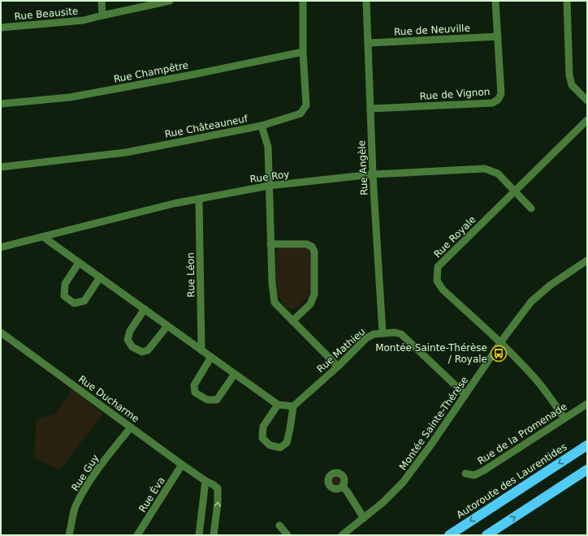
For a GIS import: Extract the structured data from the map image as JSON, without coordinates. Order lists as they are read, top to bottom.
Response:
{
  "streets": {
    "highway": ["Autoroute des Laurentides"],
    "street": [
      "Rue Beausite",
      "Rue de Neuville",
      "Rue Champêtre",
      "Rue de Vignon",
      "Rue Châteauneuf",
      "Rue Angèle",
      "Rue Roy",
      "Rue Royale",
      "Rue Léon",
      "Rue Mathieu",
      "Rue Ducharme",
      "Montée Sainte-Thérèse",
      "Rue de la Promenade",
      "Rue Guy",
      "Rue Éva"
    ]
  },
  "crossings": [
    ["Rue de Neuville", "Rue de Vignon"],
    ["Rue de Neuville", "Rue Angèle"],
    ["Rue Champêtre", "Rue Châteauneuf"],
    ["Rue de Vignon", "Rue Angèle"],
    ["Rue Angèle", "Rue Roy"],
    ["Rue Angèle", "Rue Mathieu"],
    ["Rue Roy", "Rue Royale"],
    ["Rue Roy", "Rue Léon"],
    ["Rue Royale", "Montée Sainte-Thérèse"],
    ["Rue Royale", "Rue de la Promenade"],
    ["Rue Mathieu", "Montée Sainte-Thérèse"],
    ["Rue Ducharme", "Rue Guy"],
    ["Rue Ducharme", "Rue Éva"]
  ],
  "places": {
    "bus stop": ["Montée Sainte-Thérèse / Royale"]
  }
}
